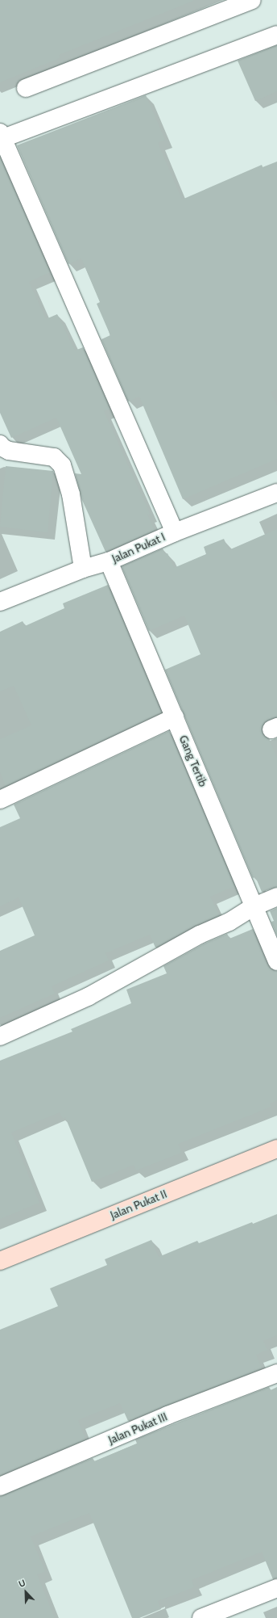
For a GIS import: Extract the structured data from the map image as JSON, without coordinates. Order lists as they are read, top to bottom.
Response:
{
  "streets": {
    "street": [
      "Jalan Pukat I",
      "Gang Tertib",
      "Jalan Pukat II",
      "Jalan Pukat III"
    ]
  },
  "crossings": [
    ["Jalan Pukat I", "Gang Tertib"]
  ],
  "north": "top left"
}
